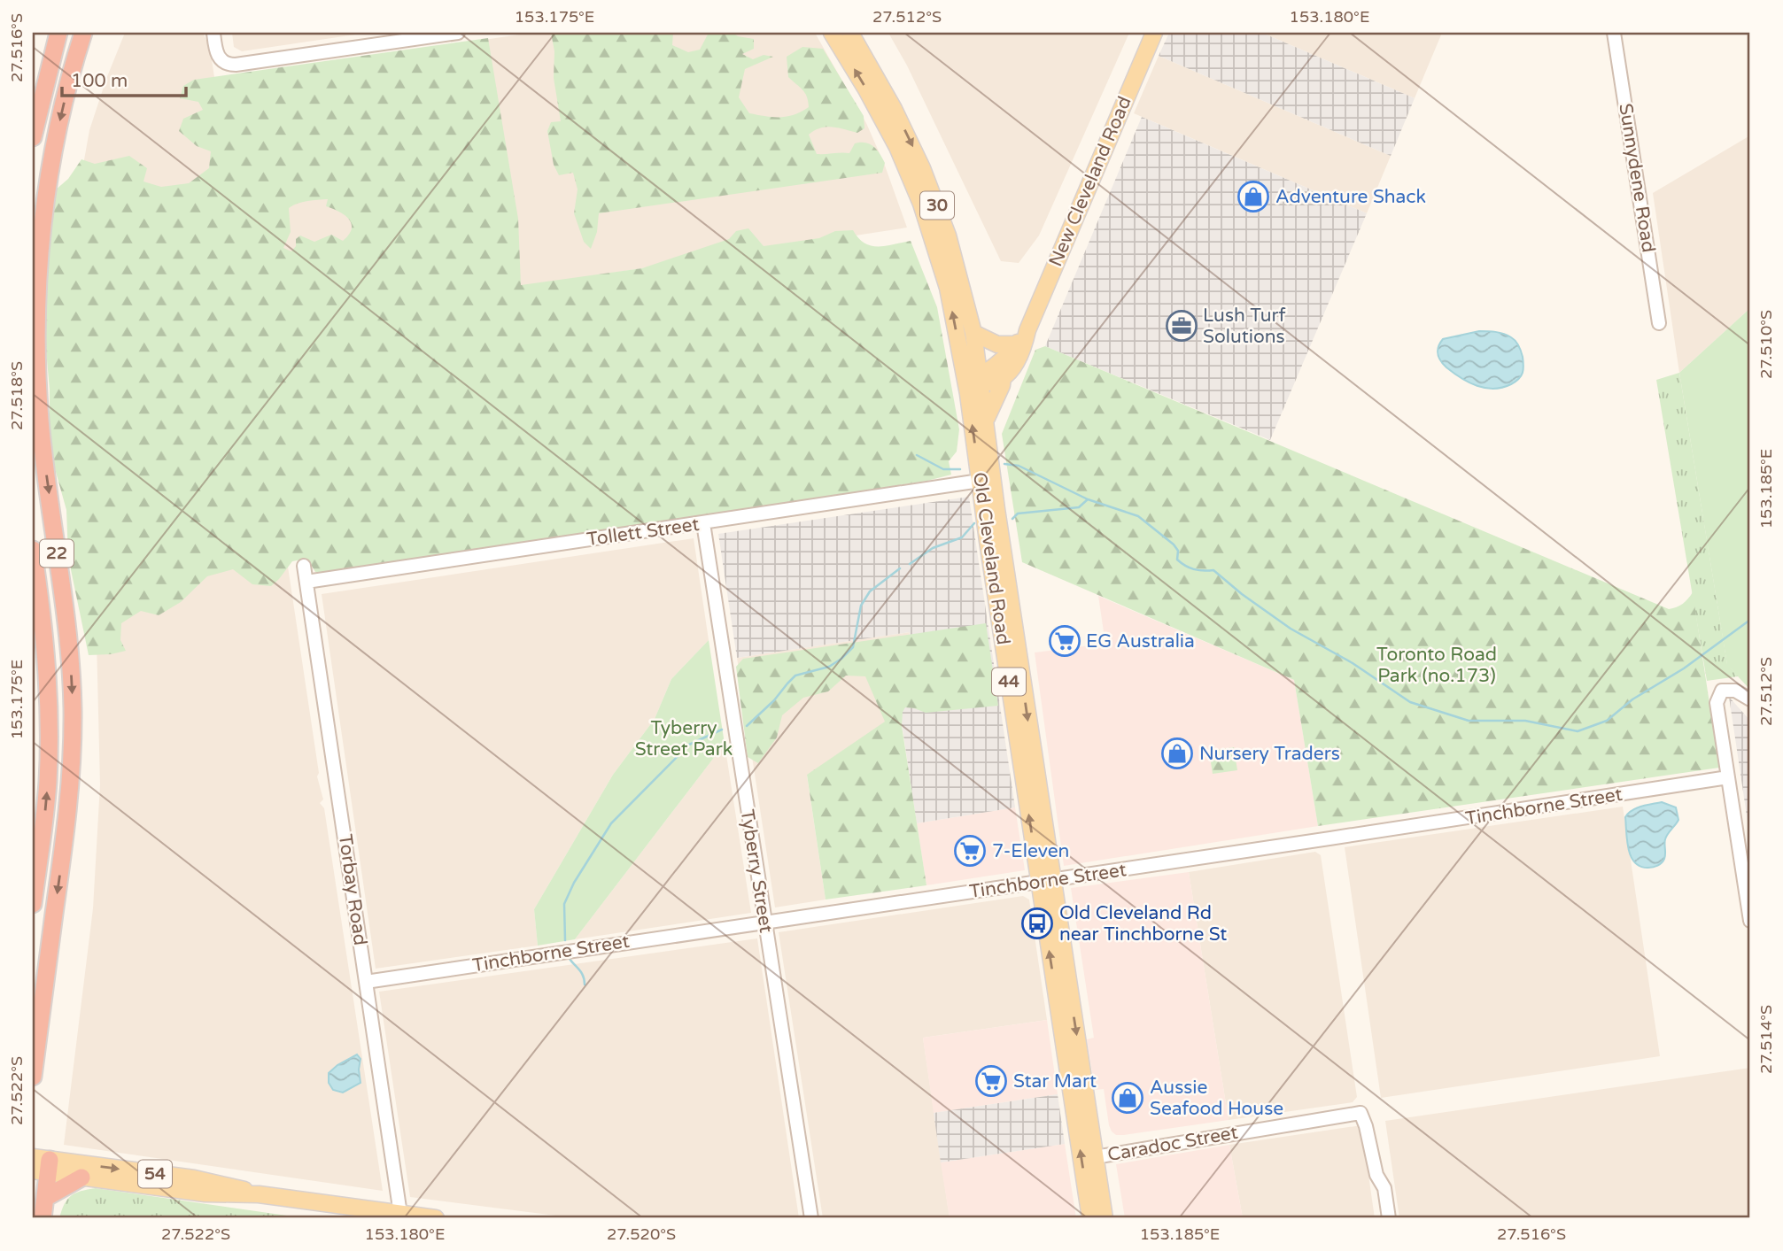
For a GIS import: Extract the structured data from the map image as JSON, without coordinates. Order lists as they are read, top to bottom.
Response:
{
  "streets": {
    "highway": ["22"],
    "main road": [
      "New Cleveland Road",
      "30",
      "Old Cleveland Road",
      "44",
      "54"
    ],
    "street": [
      "Sunnydene Road",
      "Tollett Street",
      "Tinchborne Street",
      "Tyberry Street",
      "Torbay Road",
      "Caradoc Street"
    ]
  },
  "crossings": [
    ["New Cleveland Road", "Old Cleveland Road"],
    ["New Cleveland Road", "44"],
    ["Tollett Street", "Old Cleveland Road"],
    ["Tollett Street", "Tyberry Street"],
    ["Tollett Street", "Torbay Road"],
    ["Old Cleveland Road", "44"],
    ["Old Cleveland Road", "Tinchborne Street"],
    ["Old Cleveland Road", "Caradoc Street"],
    ["Tinchborne Street", "Tyberry Street"],
    ["Tinchborne Street", "Torbay Road"],
    ["Torbay Road", "54"]
  ],
  "parks": ["Toronto Road Park (no.173)", "Tyberry Street Park"],
  "places": {
    "shop": ["Adventure Shack", "Nursery Traders", "Aussie Seafood House"],
    "office": ["Lush Turf Solutions"],
    "supermarket": ["EG Australia", "7-Eleven", "Star Mart"],
    "bus stop": ["Old Cleveland Rd near Tinchborne St"]
  },
  "scale_bar": "100 m",
  "coordinates": [
    "153.175°E",
    "27.512°S",
    "153.180°E",
    "27.516°S",
    "27.510°S",
    "27.518°S",
    "153.185°E",
    "27.514°S",
    "27.522°S",
    "27.520°S"
  ]
}
